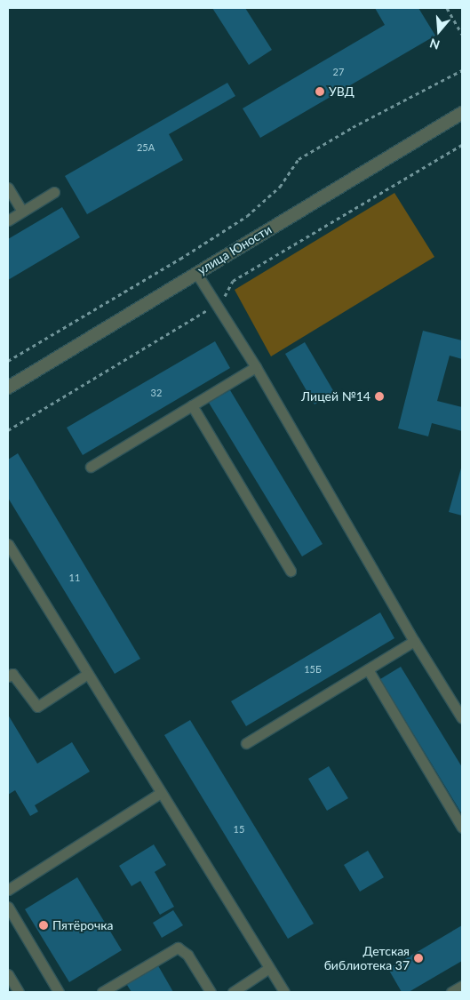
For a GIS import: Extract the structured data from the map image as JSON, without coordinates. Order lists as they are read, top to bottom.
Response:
{
  "streets": {
    "street": ["улица Юности"]
  },
  "places": [
    "УВД",
    "Лицей №14",
    "Пятёрочка",
    "Детская библиотека 37"
  ],
  "house_numbers": [
    "27",
    "25А",
    "32",
    "11",
    "15Б",
    "15"
  ],
  "north": "bottom"
}
